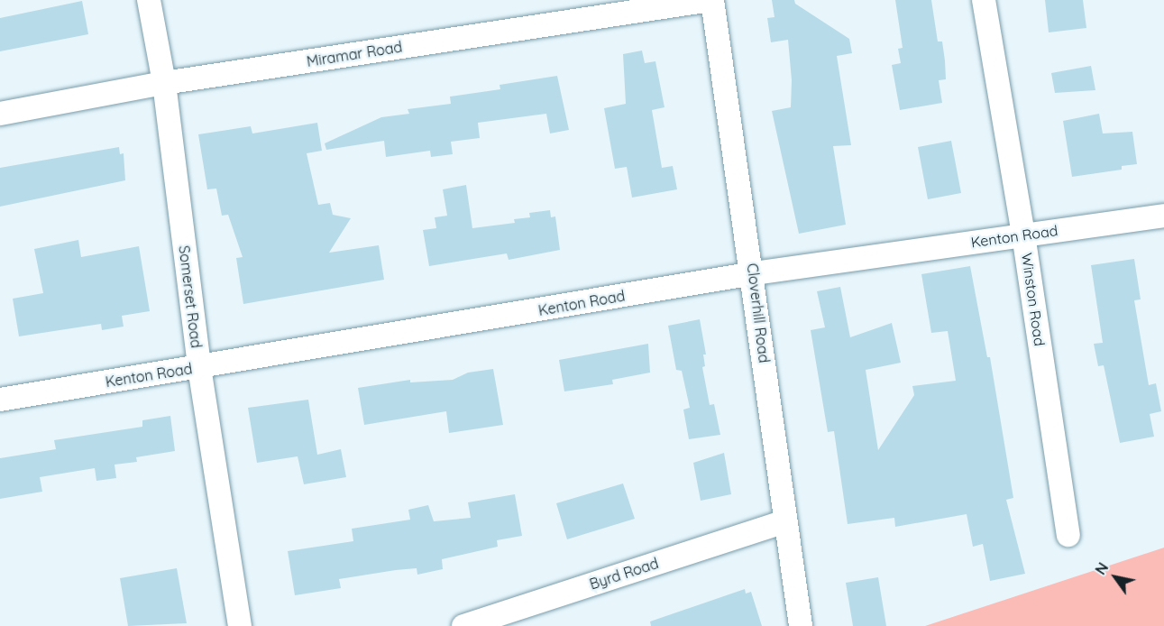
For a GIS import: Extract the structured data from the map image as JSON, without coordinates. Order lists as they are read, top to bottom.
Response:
{
  "streets": {
    "street": [
      "Miramar Road",
      "Kenton Road",
      "Somerset Road",
      "Winston Road",
      "Cloverhill Road",
      "Byrd Road"
    ]
  },
  "crossings": [
    ["Miramar Road", "Somerset Road"],
    ["Miramar Road", "Cloverhill Road"],
    ["Kenton Road", "Somerset Road"],
    ["Kenton Road", "Winston Road"],
    ["Kenton Road", "Cloverhill Road"],
    ["Cloverhill Road", "Byrd Road"]
  ],
  "north": "top left"
}
